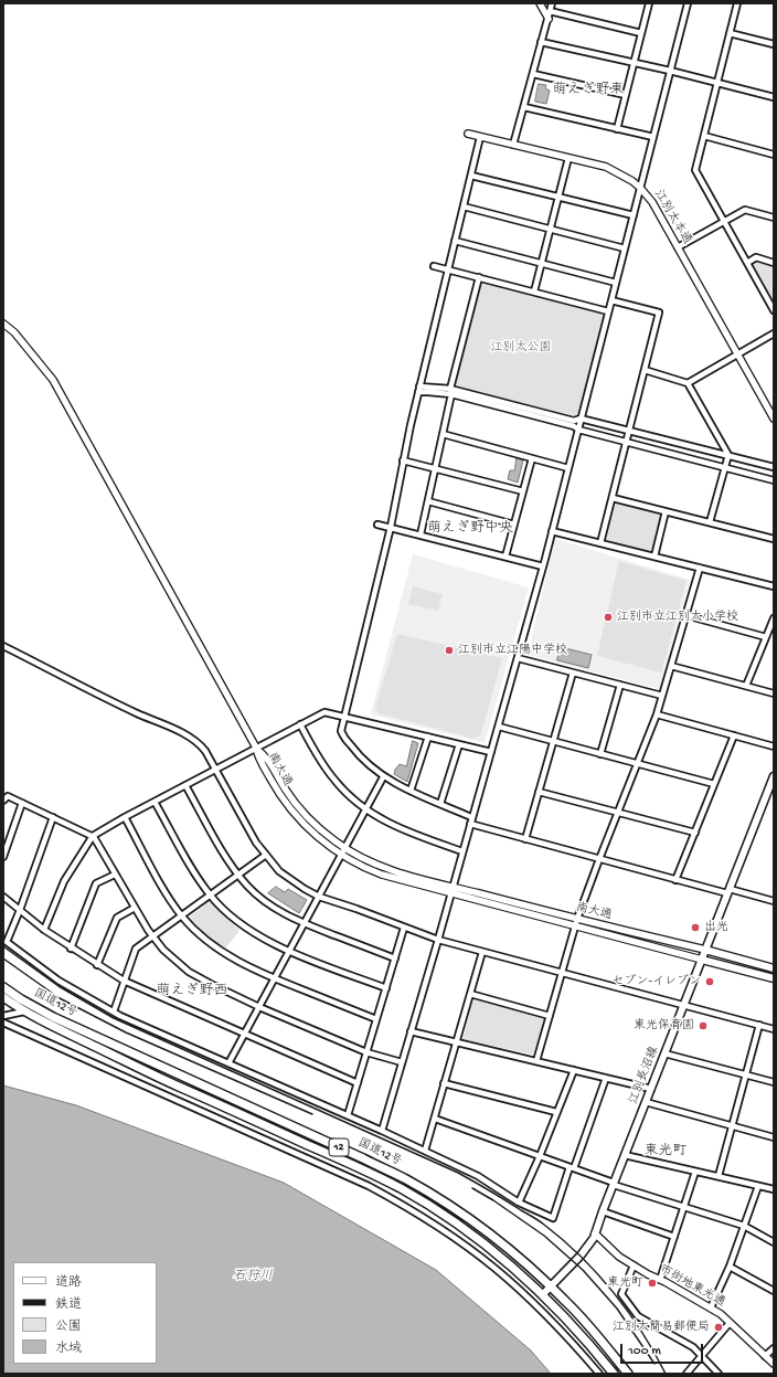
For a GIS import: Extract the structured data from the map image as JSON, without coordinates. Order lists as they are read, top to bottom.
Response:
{
  "streets": {
    "highway": ["国道12号", "12"],
    "main road": ["南大通", "江別長沼線"],
    "street": ["江別太本通", "市街地東光通"]
  },
  "crossings": [
    ["南大通", "江別長沼線"],
    ["国道12号", "江別長沼線"],
    ["江別長沼線", "市街地東光通"]
  ],
  "districts": [
    "萌えぎ野東",
    "萌えぎ野中央",
    "萌えぎ野西",
    "東光町"
  ],
  "water": ["石狩川"],
  "parks": ["江別太公園"],
  "places": [
    "江別市立江別太小学校",
    "江別市立江陽中学校",
    "出光",
    "セブン-イレブン",
    "東光保育園",
    "東光町",
    "江別太簡易郵便局"
  ],
  "legend": [
    "道路",
    "鉄道",
    "公園",
    "水域"
  ],
  "scale_bar": "100 m"
}
